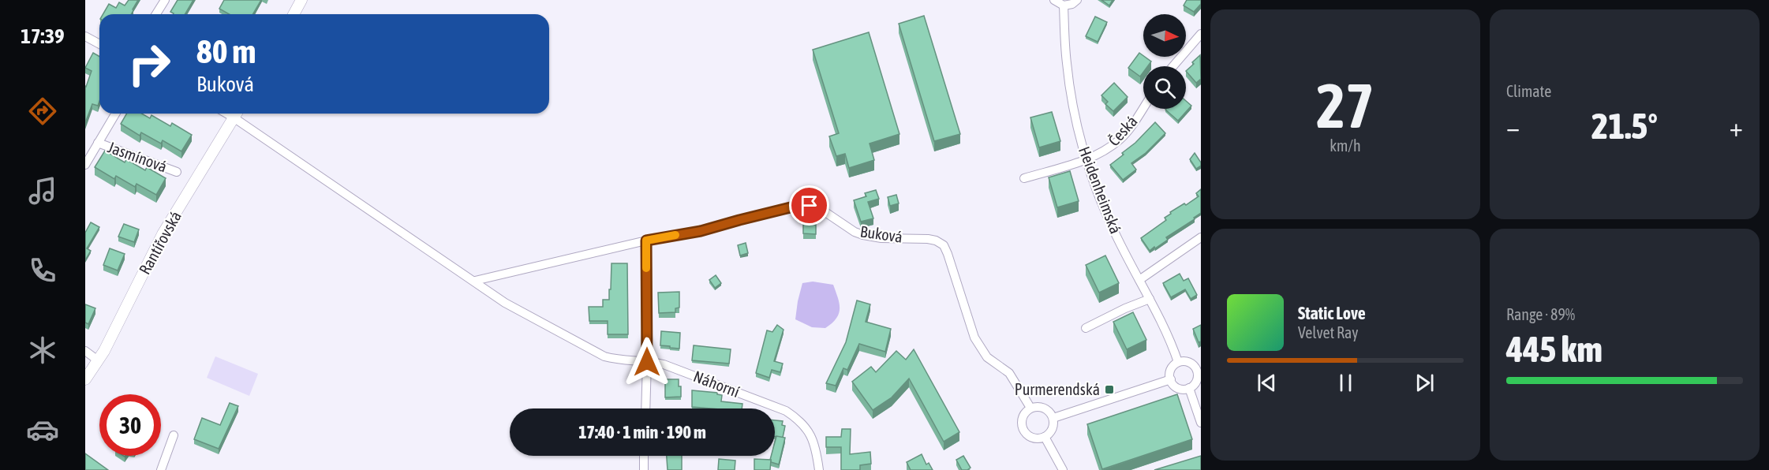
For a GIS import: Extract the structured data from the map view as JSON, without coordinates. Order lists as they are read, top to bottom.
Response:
{
  "streets": {
    "street": [
      "Česká",
      "Jasmínová",
      "Heidenheimská",
      "Buková",
      "Rantířovská",
      "Náhorní"
    ]
  },
  "crossings": [
    ["Česká", "Heidenheimská"],
    ["Buková", "Náhorní"]
  ],
  "places": {
    "transit": ["Purmerendská"]
  },
  "north": "right",
  "page": {
    "tabs": "17:39",
    "tile": [
      ["27", "km/h"],
      "Climate",
      ["Range · 89%", "445 km"]
    ],
    "turn": ["80 m", "Buková"],
    "heat": ["−", "21.5°", "+"],
    "song": ["Static Love", "Velvet Ray"],
    "limit": "30",
    "trip": "17:40 · 1 min · 190 m"
  }
}
